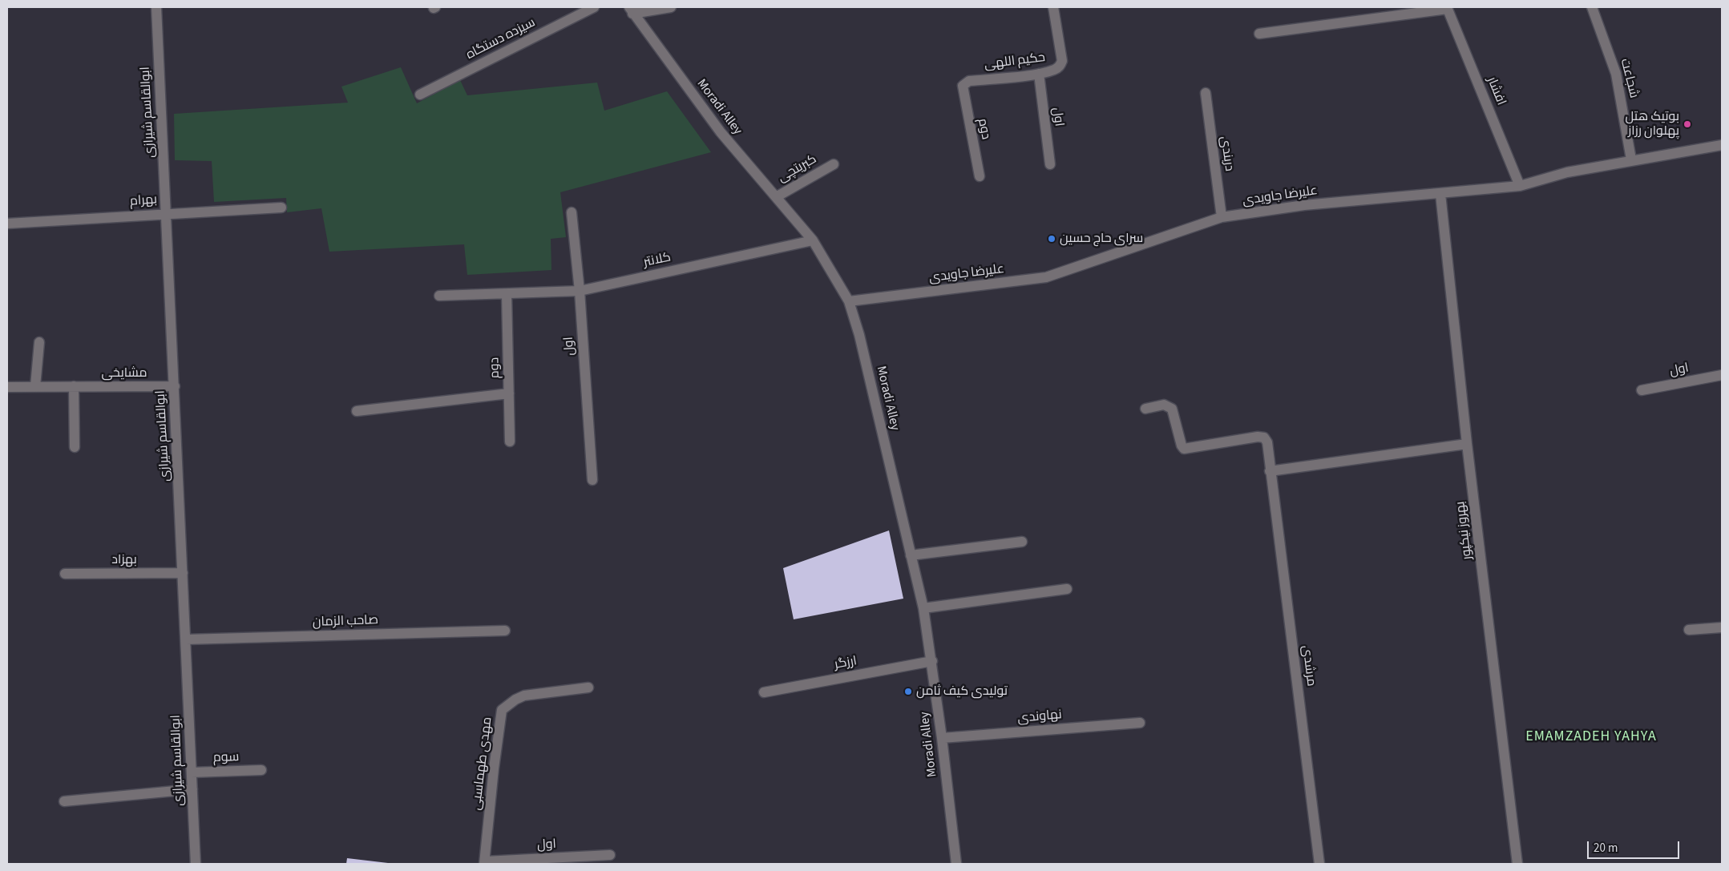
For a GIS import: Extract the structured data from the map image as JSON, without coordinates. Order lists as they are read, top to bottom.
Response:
{
  "streets": {
    "street": [
      "سیزده دستگاه",
      "حکیم اللهی",
      "شجاعت",
      "افشار",
      "Moradi Alley",
      "ابوالقاسم شیرازی",
      "اول",
      "دوم",
      "دربندی",
      "کبریتچی",
      "علیرضا جاویدی",
      "بهرام",
      "کلانتر",
      "مشایخی",
      "بهروز نیکپور",
      "بهزاد",
      "صاحب الزمان",
      "ارزگر",
      "مرشدی",
      "نهاوندی",
      "سوم",
      "مهدی طهماسبی"
    ]
  },
  "crossings": [
    ["حکیم اللهی", "اول"],
    ["حکیم اللهی", "دوم"],
    ["شجاعت", "علیرضا جاویدی"],
    ["افشار", "علیرضا جاویدی"],
    ["Moradi Alley", "کبریتچی"],
    ["Moradi Alley", "علیرضا جاویدی"],
    ["Moradi Alley", "کلانتر"],
    ["Moradi Alley", "ارزگر"],
    ["Moradi Alley", "نهاوندی"],
    ["ابوالقاسم شیرازی", "بهرام"],
    ["ابوالقاسم شیرازی", "مشایخی"],
    ["ابوالقاسم شیرازی", "بهزاد"],
    ["ابوالقاسم شیرازی", "صاحب الزمان"],
    ["ابوالقاسم شیرازی", "سوم"],
    ["اول", "کلانتر"],
    ["اول", "مهدی طهماسبی"],
    ["دوم", "کلانتر"],
    ["دربندی", "علیرضا جاویدی"],
    ["علیرضا جاویدی", "بهروز نیکپور"]
  ],
  "districts": ["EMAMZADEH YAHYA"],
  "places": ["بوتیک هتل پهلوان رزاز", "سرای حاج حسین", "تولیدی کیف ثامن"],
  "scale_bar": "20 m"
}
